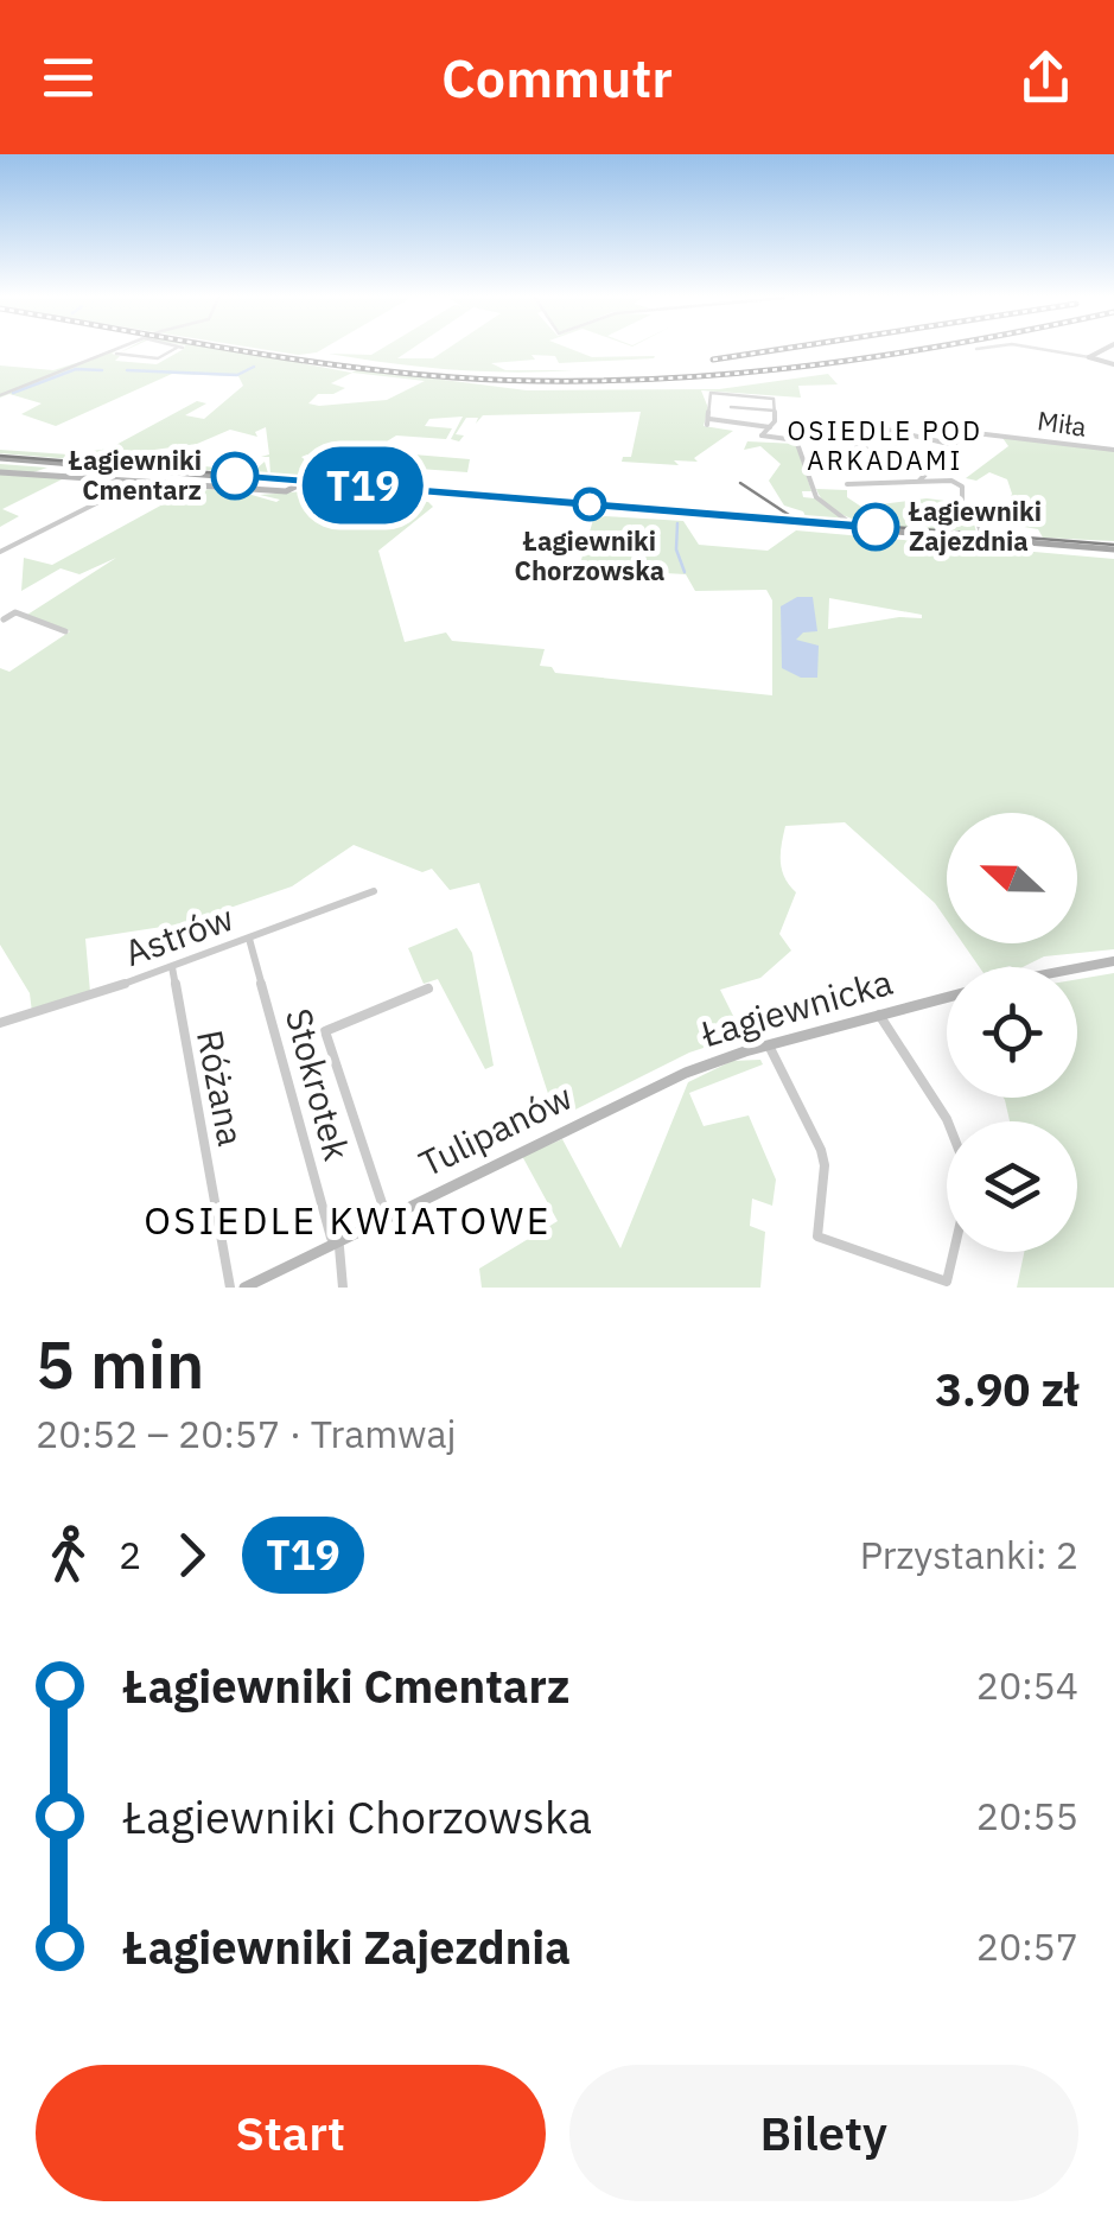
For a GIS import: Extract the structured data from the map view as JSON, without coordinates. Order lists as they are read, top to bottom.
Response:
{
  "streets": {
    "street": [
      "Miła",
      "Astrów",
      "Łagiewnicka",
      "Stokrotek",
      "Różana",
      "Tulipanów"
    ]
  },
  "crossings": [
    ["Astrów", "Stokrotek"],
    ["Astrów", "Różana"],
    ["Łagiewnicka", "Tulipanów"],
    ["Stokrotek", "Tulipanów"]
  ],
  "districts": ["OSIEDLE POD ARKADAMI", "OSIEDLE KWIATOWE"],
  "places": ["Łagiewniki Cmentarz", "Łagiewniki Chorzowska", "Łagiewniki Zajezdnia"],
  "lines": ["tram line T19"],
  "north": "left",
  "page": {
    "header": "Commutr",
    "on_map": "T19",
    "heading": ["5 min", "20:52 – 20:57 · Tramwaj", "3.90 zł"],
    "legs": ["2", "T19", "Przystanki: 2"],
    "list": [
      {
        "name": "Łagiewniki Cmentarz",
        "value": "20:54"
      },
      {
        "name": "Łagiewniki Chorzowska",
        "value": "20:55"
      },
      {
        "name": "Łagiewniki Zajezdnia",
        "value": "20:57"
      }
    ],
    "buttons": ["Start", "Bilety"]
  }
}
